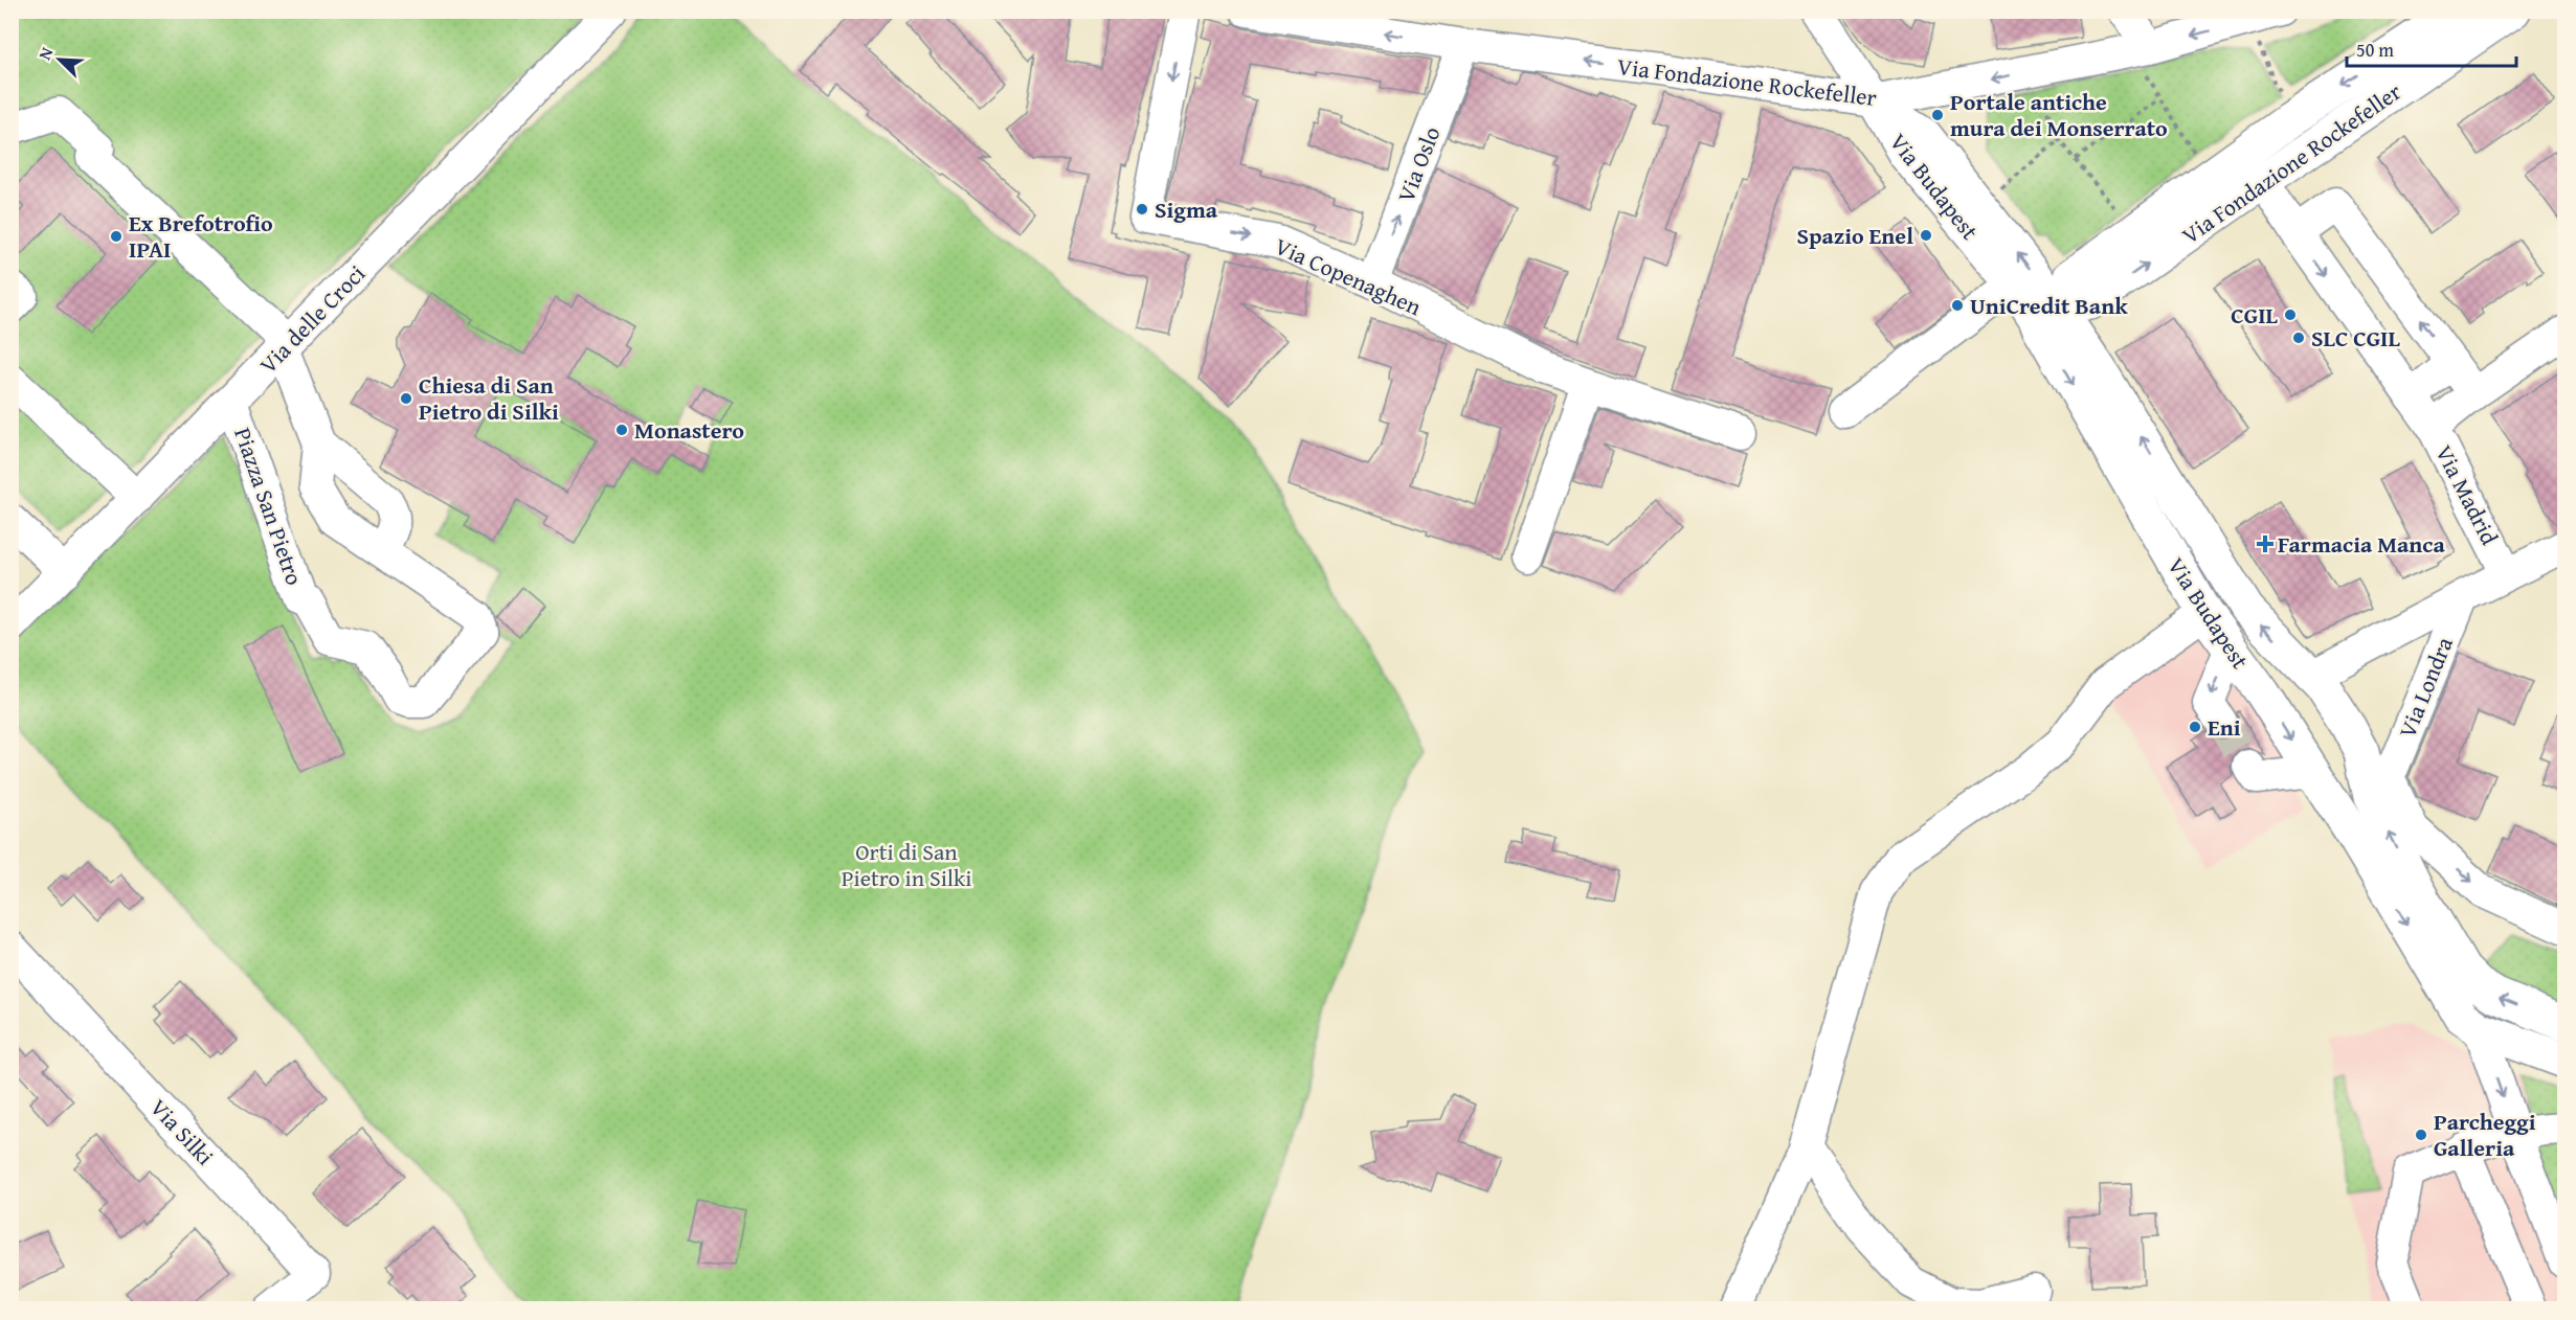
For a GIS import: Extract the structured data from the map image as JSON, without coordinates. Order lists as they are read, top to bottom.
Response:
{
  "streets": {
    "main road": ["Via Fondazione Rockefeller", "Via Budapest"],
    "street": [
      "Via Oslo",
      "Via Copenaghen",
      "Via delle Croci",
      "Via Madrid",
      "Piazza San Pietro",
      "Via Londra",
      "Via Silki"
    ]
  },
  "crossings": [
    ["Via Fondazione Rockefeller", "Via Oslo"],
    ["Via Fondazione Rockefeller", "Via Budapest"],
    ["Via Oslo", "Via Copenaghen"],
    ["Via Budapest", "Via Londra"],
    ["Via delle Croci", "Piazza San Pietro"],
    ["Via Madrid", "Via Londra"]
  ],
  "one_way": ["Via Oslo"],
  "parks": ["Orti di San Pietro in Silki"],
  "places": {
    "other": [
      "Portale antiche mura dei Monserrato",
      "Sigma",
      "Spazio Enel",
      "Ex Brefotrofio IPAI",
      "UniCredit Bank",
      "CGIL",
      "SLC CGIL",
      "Chiesa di San Pietro di Silki",
      "Monastero",
      "Eni",
      "Parcheggi Galleria"
    ],
    "health": ["Farmacia Manca"]
  },
  "scale_bar": "50 m",
  "north": "top left"
}
